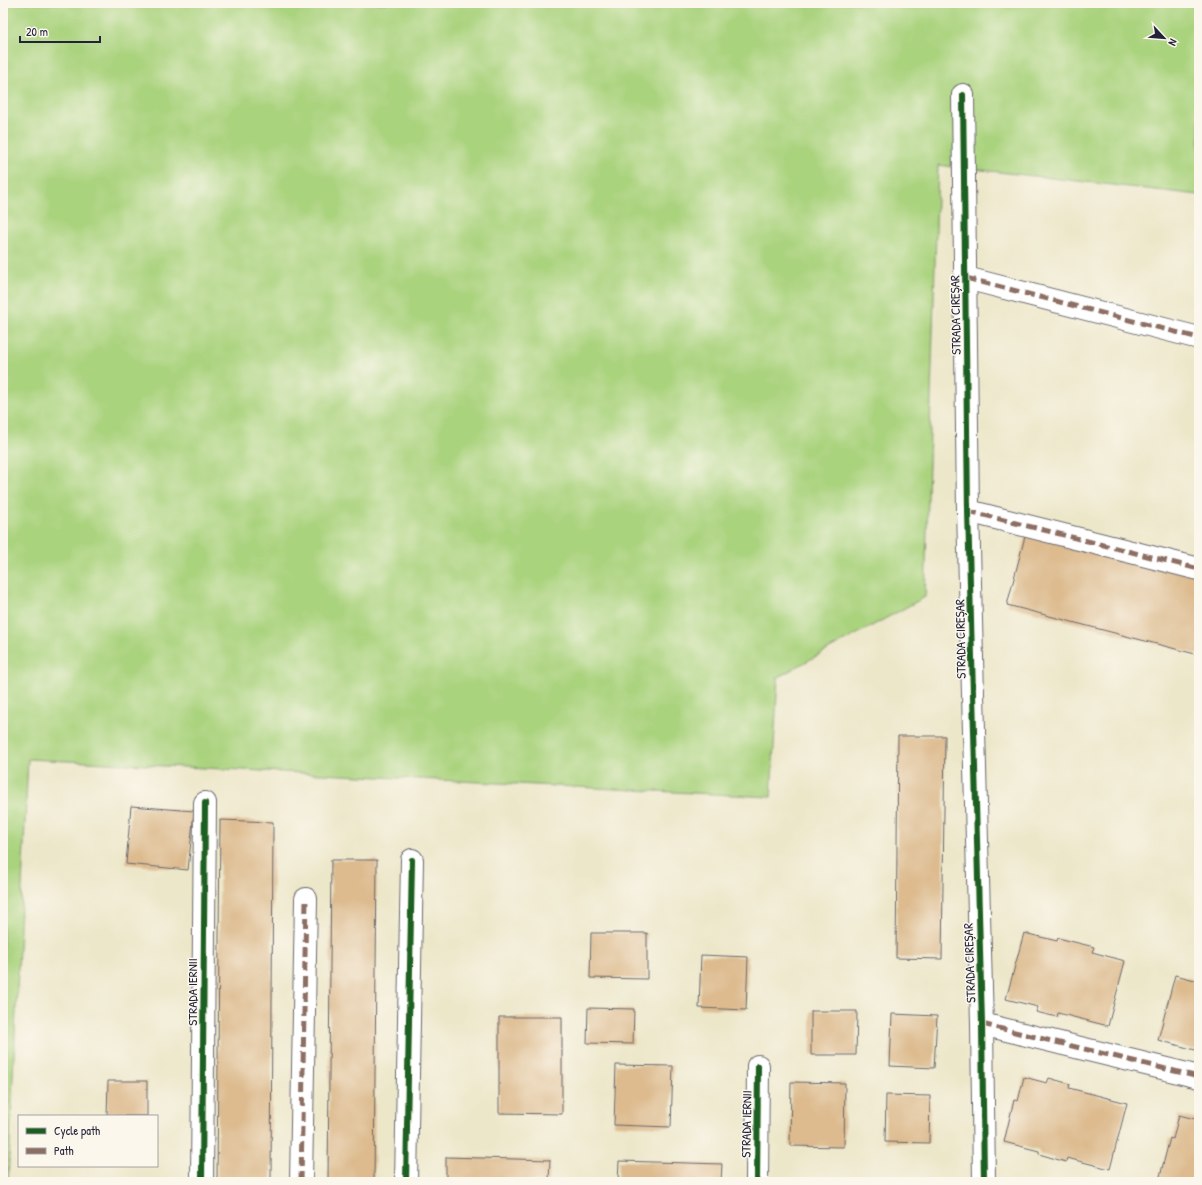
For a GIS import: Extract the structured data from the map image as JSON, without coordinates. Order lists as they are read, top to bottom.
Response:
{
  "streets": {
    "street": ["STRADA CIREȘAR", "STRADA IERNII"]
  },
  "legend": ["Cycle path", "Path"],
  "scale_bar": "20 m",
  "north": "bottom right"
}
